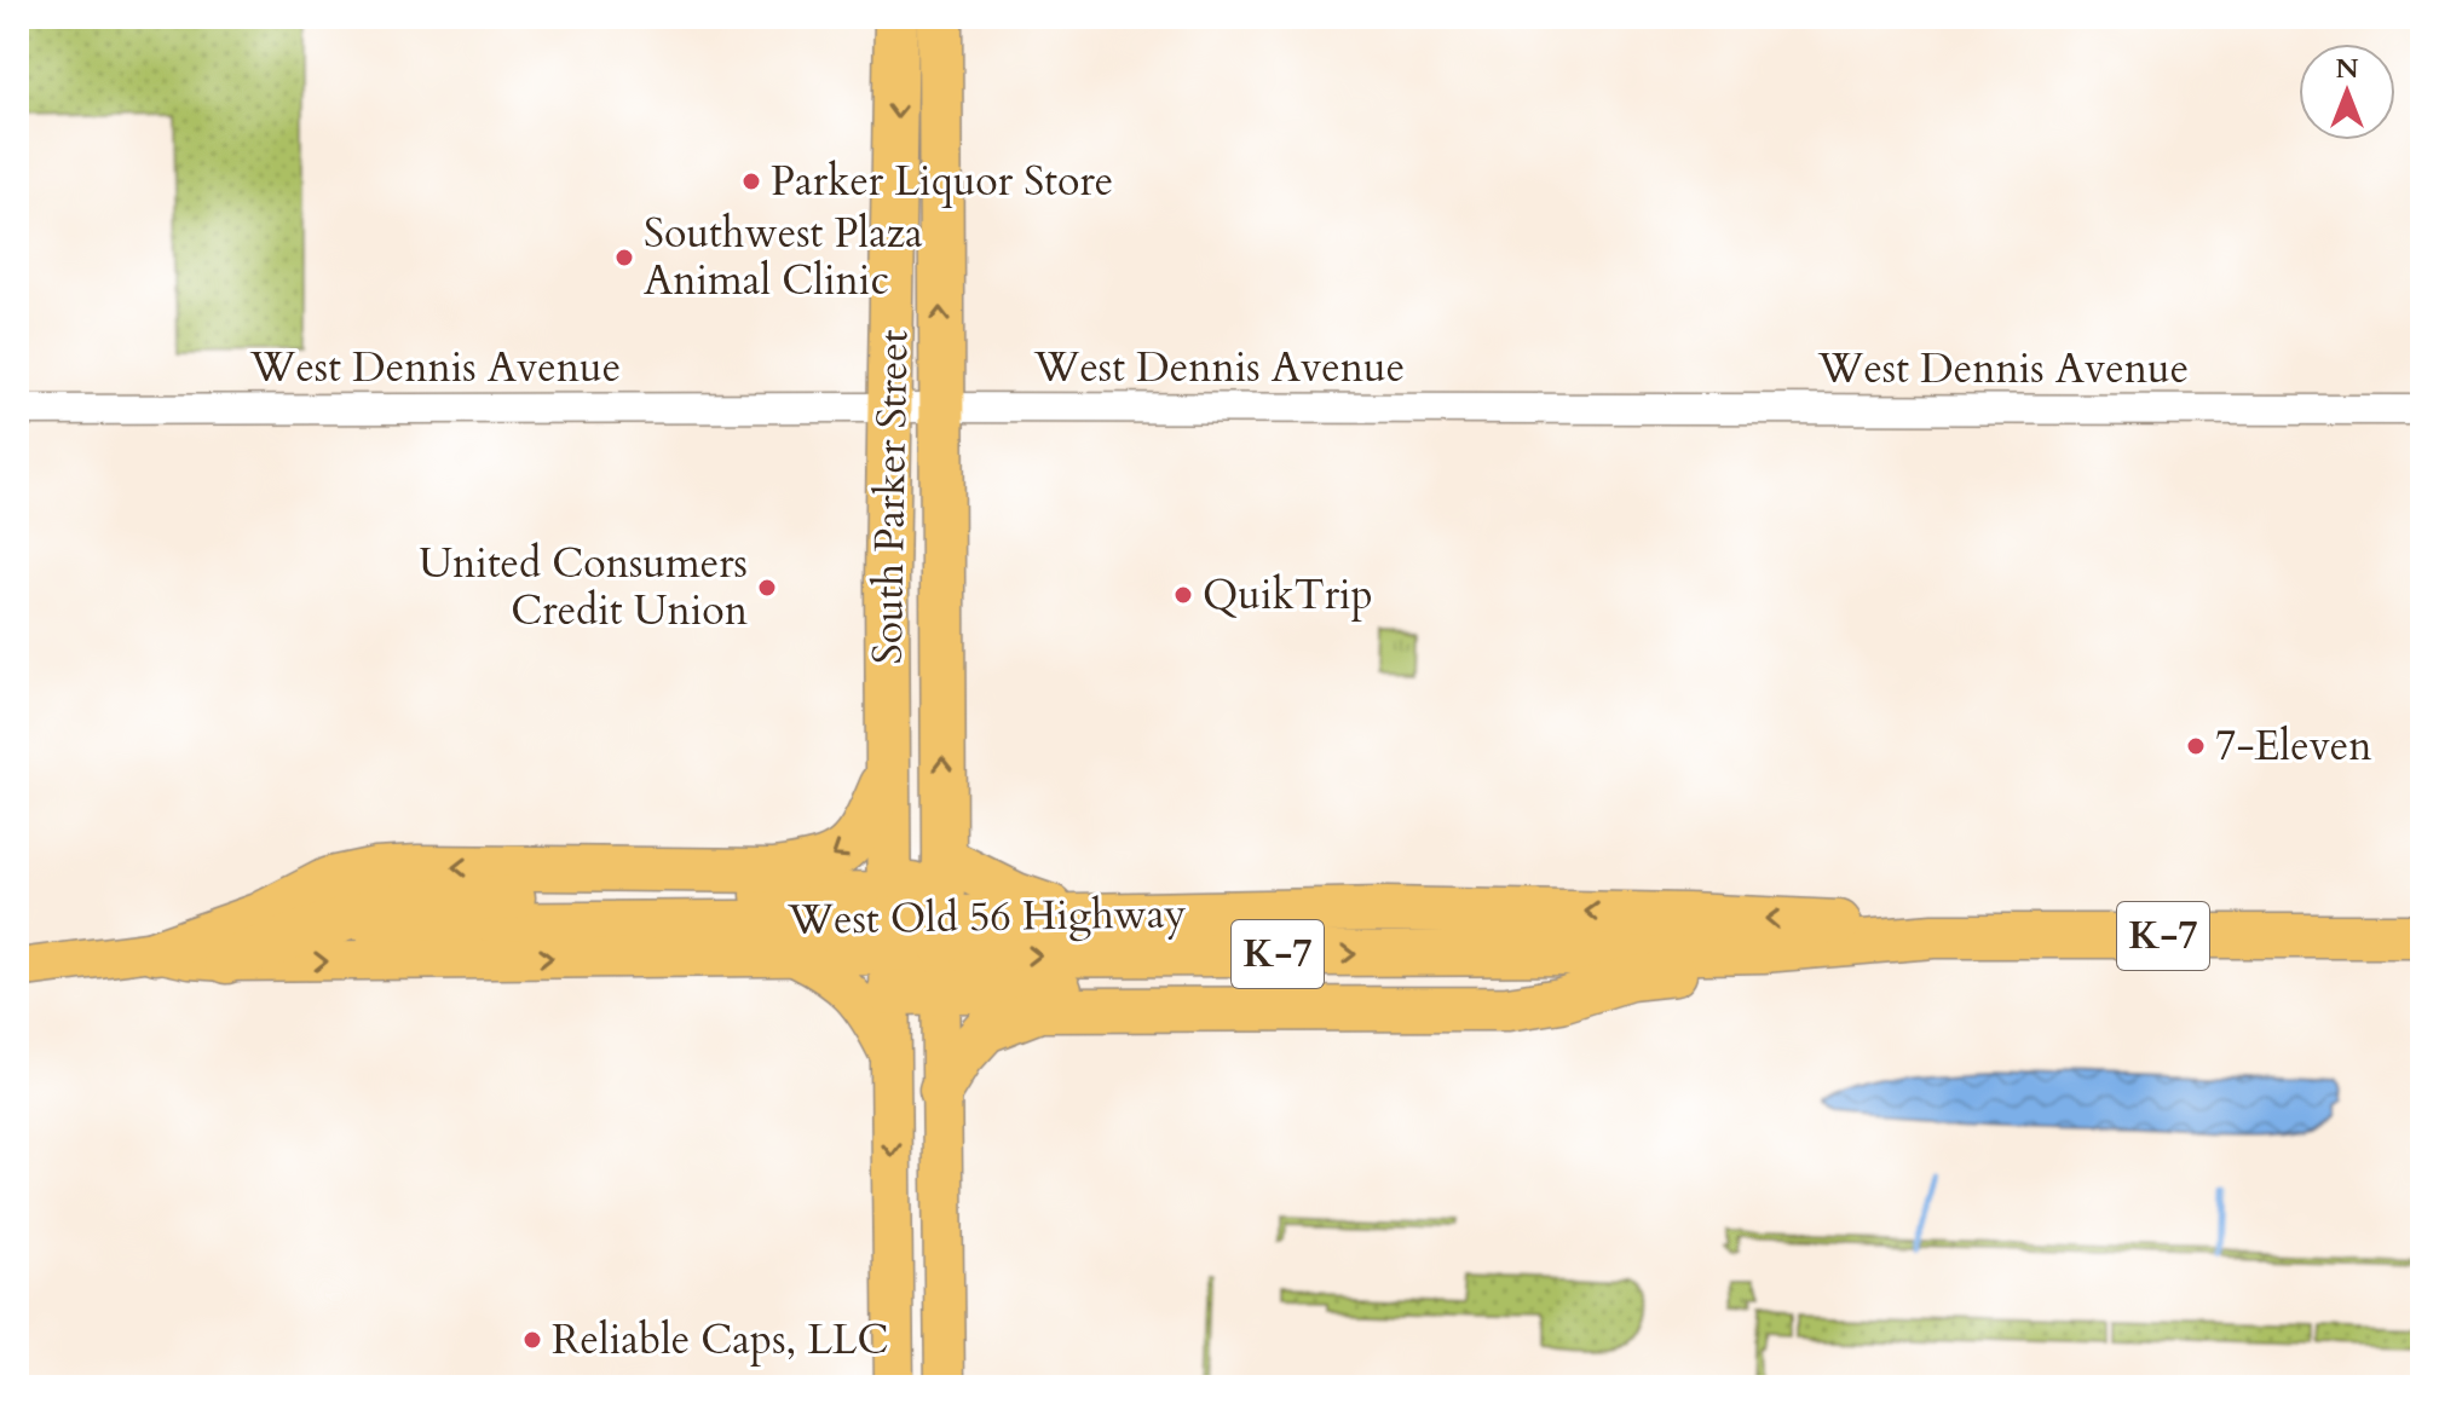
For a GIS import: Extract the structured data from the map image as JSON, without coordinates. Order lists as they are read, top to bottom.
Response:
{
  "streets": {
    "highway": ["South Parker Street", "West Old 56 Highway", "K-7"],
    "street": ["West Dennis Avenue"]
  },
  "crossings": [
    ["West Dennis Avenue", "South Parker Street"],
    ["South Parker Street", "West Old 56 Highway"],
    ["South Parker Street", "K-7"],
    ["West Old 56 Highway", "K-7"]
  ],
  "places": [
    "Parker Liquor Store",
    "Southwest Plaza Animal Clinic",
    "United Consumers Credit Union",
    "QuikTrip",
    "7-Eleven",
    "Reliable Caps, LLC"
  ],
  "north": "top"
}
